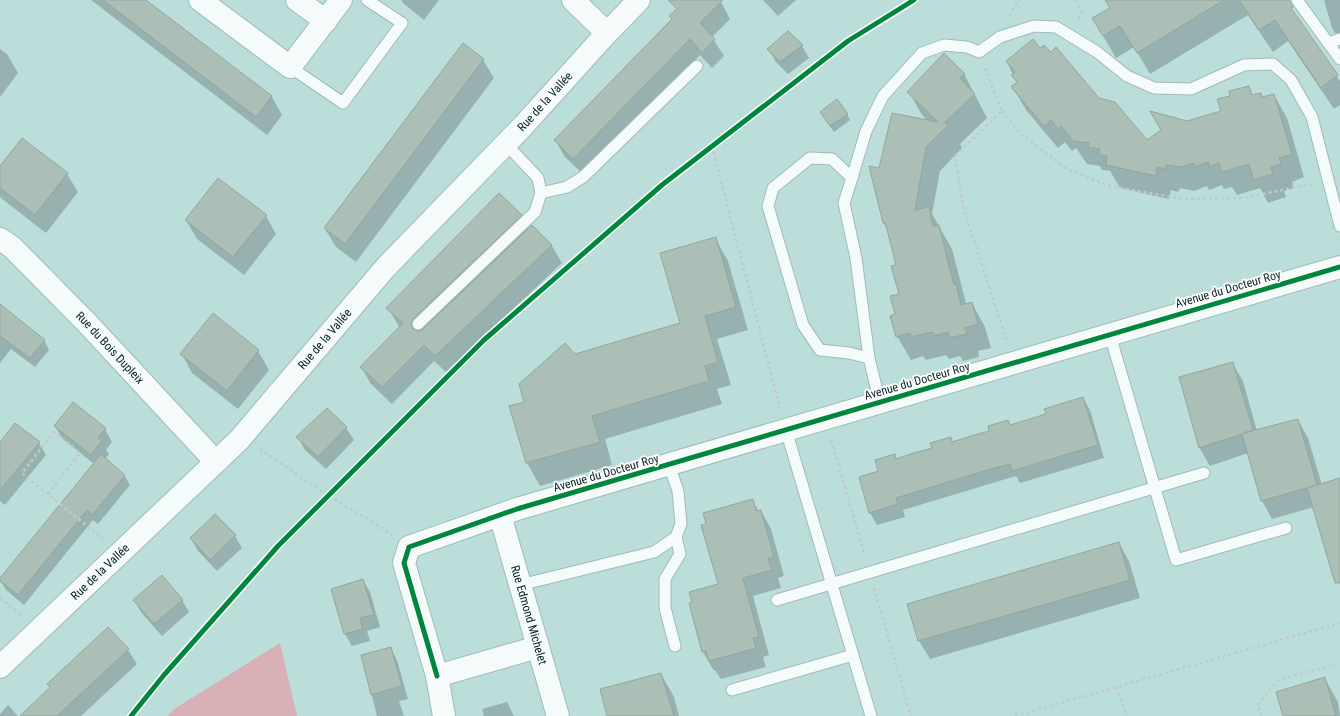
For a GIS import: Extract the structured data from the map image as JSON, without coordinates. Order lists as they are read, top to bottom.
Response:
{
  "streets": {
    "street": [
      "Rue de la Vallée",
      "Avenue du Docteur Roy",
      "Rue du Bois Dupleix",
      "Rue Edmond Michelet"
    ]
  },
  "crossings": [
    ["Rue de la Vallée", "Rue du Bois Dupleix"],
    ["Avenue du Docteur Roy", "Rue Edmond Michelet"]
  ]
}
